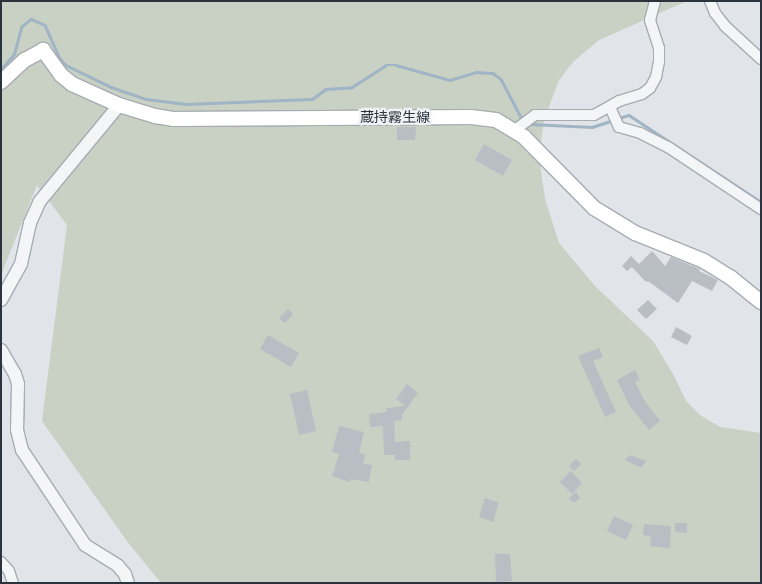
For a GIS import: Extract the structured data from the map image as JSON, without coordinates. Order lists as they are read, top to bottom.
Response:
{
  "streets": {
    "main road": ["蔵持霧生線"]
  }
}
